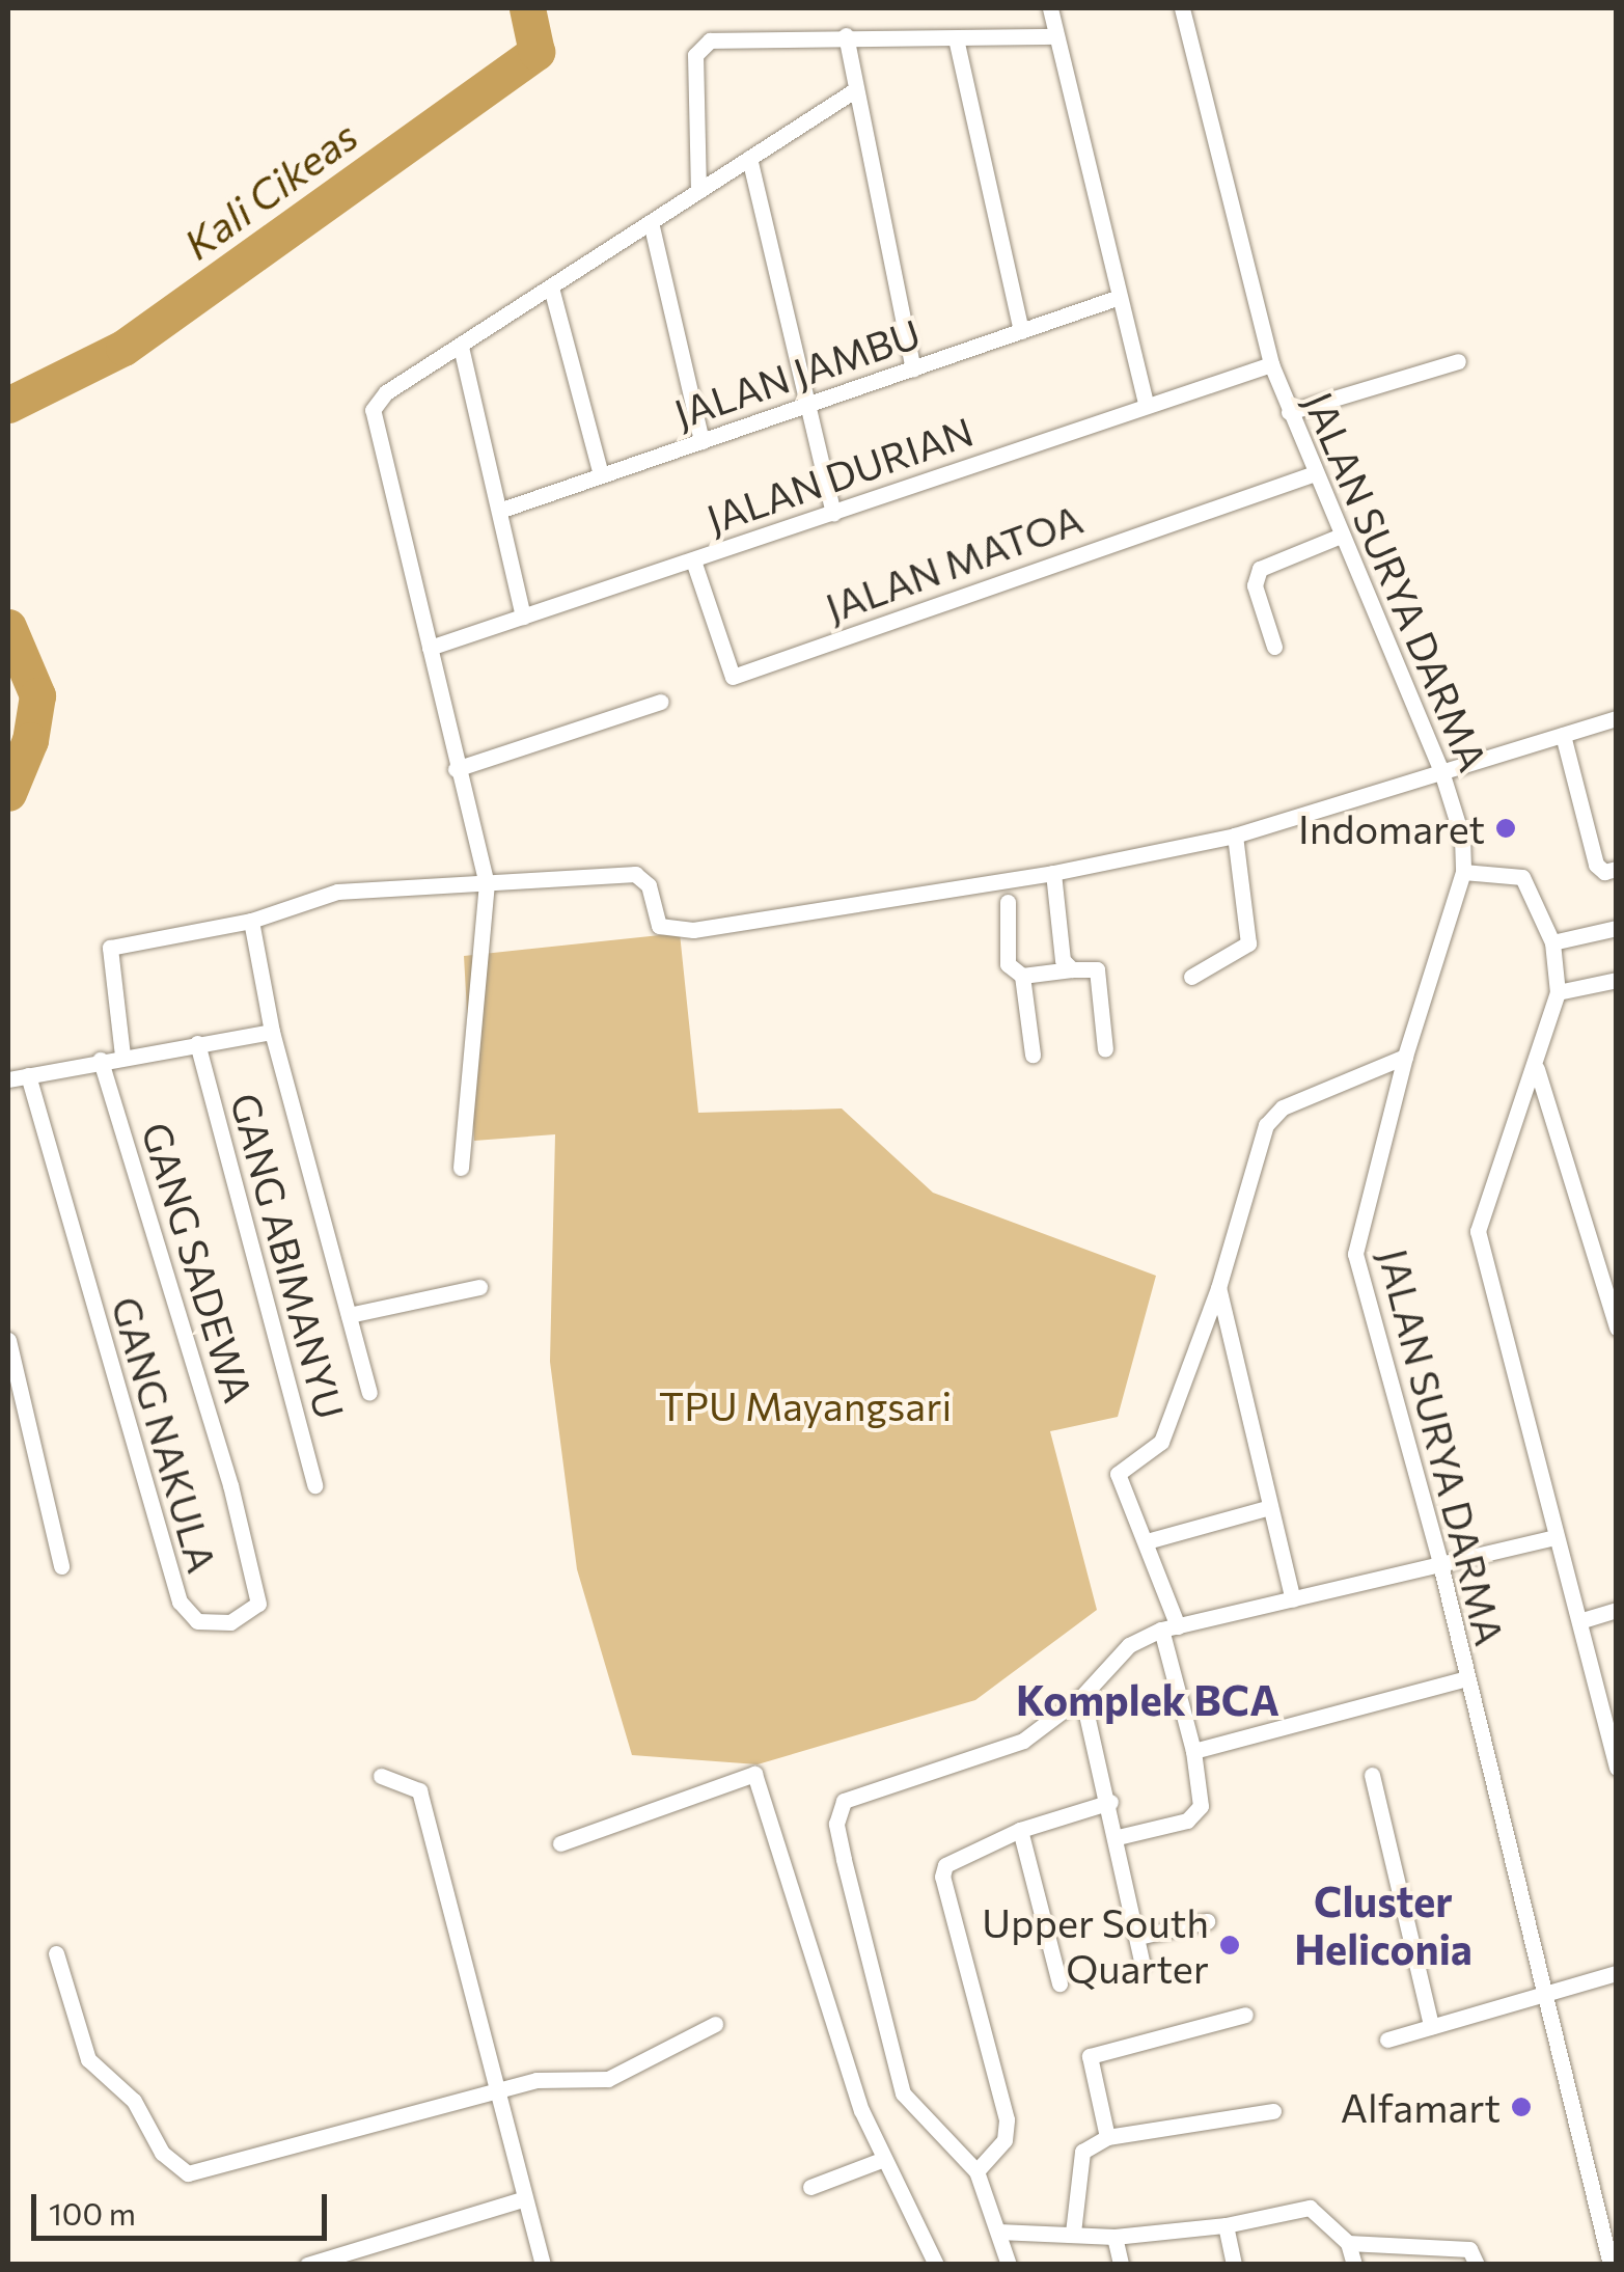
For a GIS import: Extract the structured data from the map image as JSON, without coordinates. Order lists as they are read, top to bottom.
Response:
{
  "streets": {
    "street": [
      "JALAN JAMBU",
      "JALAN DURIAN",
      "JALAN MATOA",
      "JALAN SURYA DARMA",
      "GANG ABIMANYU",
      "GANG SADEWA",
      "GANG NAKULA"
    ]
  },
  "crossings": [
    ["JALAN DURIAN", "JALAN MATOA"],
    ["JALAN DURIAN", "JALAN SURYA DARMA"],
    ["JALAN MATOA", "JALAN SURYA DARMA"],
    ["GANG SADEWA", "GANG NAKULA"]
  ],
  "districts": ["Komplek BCA", "Cluster Heliconia"],
  "water": ["Kali Cikeas"],
  "parks": ["TPU Mayangsari"],
  "places": ["Indomaret", "Upper South Quarter", "Alfamart"],
  "scale_bar": "100 m"
}
